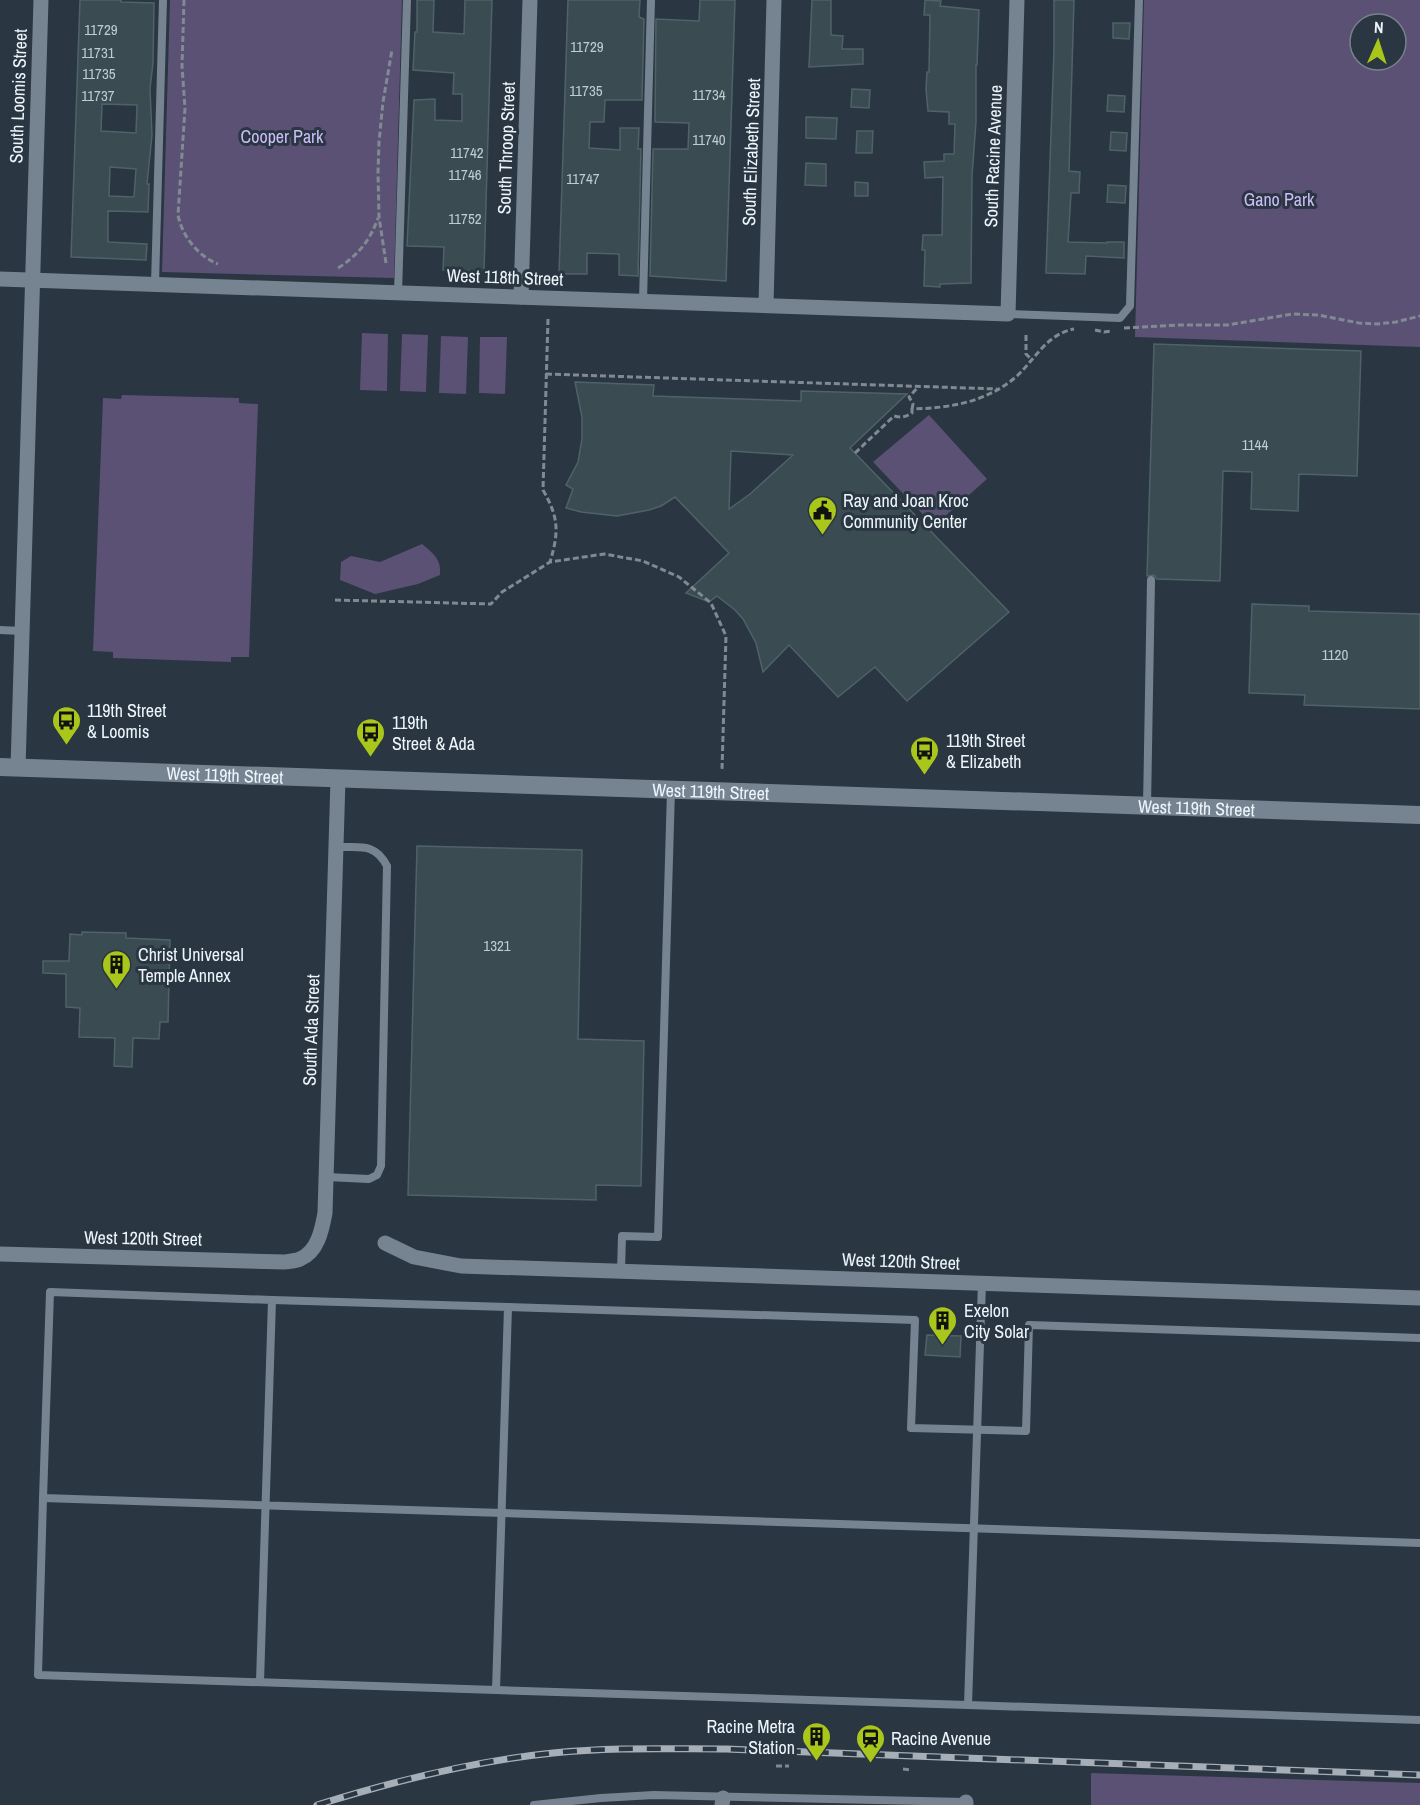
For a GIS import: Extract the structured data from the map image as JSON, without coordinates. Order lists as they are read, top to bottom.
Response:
{
  "streets": {
    "street": [
      "South Loomis Street",
      "South Throop Street",
      "South Elizabeth Street",
      "South Racine Avenue",
      "West 118th Street",
      "West 119th Street",
      "South Ada Street",
      "West 120th Street"
    ]
  },
  "crossings": [
    ["South Loomis Street", "West 118th Street"],
    ["South Loomis Street", "West 119th Street"],
    ["South Throop Street", "West 118th Street"],
    ["South Elizabeth Street", "West 118th Street"],
    ["South Racine Avenue", "West 118th Street"],
    ["West 119th Street", "South Ada Street"],
    ["South Ada Street", "West 120th Street"]
  ],
  "parks": ["Cooper Park", "Gano Park"],
  "places": {
    "public building": ["Ray and Joan Kroc Community Center"],
    "bus stop": ["119th Street & Loomis", "119th Street & Ada", "119th Street & Elizabeth"],
    "building": ["Christ Universal Temple Annex", "Exelon City Solar", "Racine Metra Station"],
    "station": ["Racine Avenue"]
  },
  "house_numbers": [
    "11729",
    "11729",
    "11731",
    "11735",
    "11735",
    "11734",
    "11737",
    "11740",
    "11742",
    "11746",
    "11747",
    "11752",
    "1144",
    "1120",
    "1321"
  ],
  "north": "top"
}
